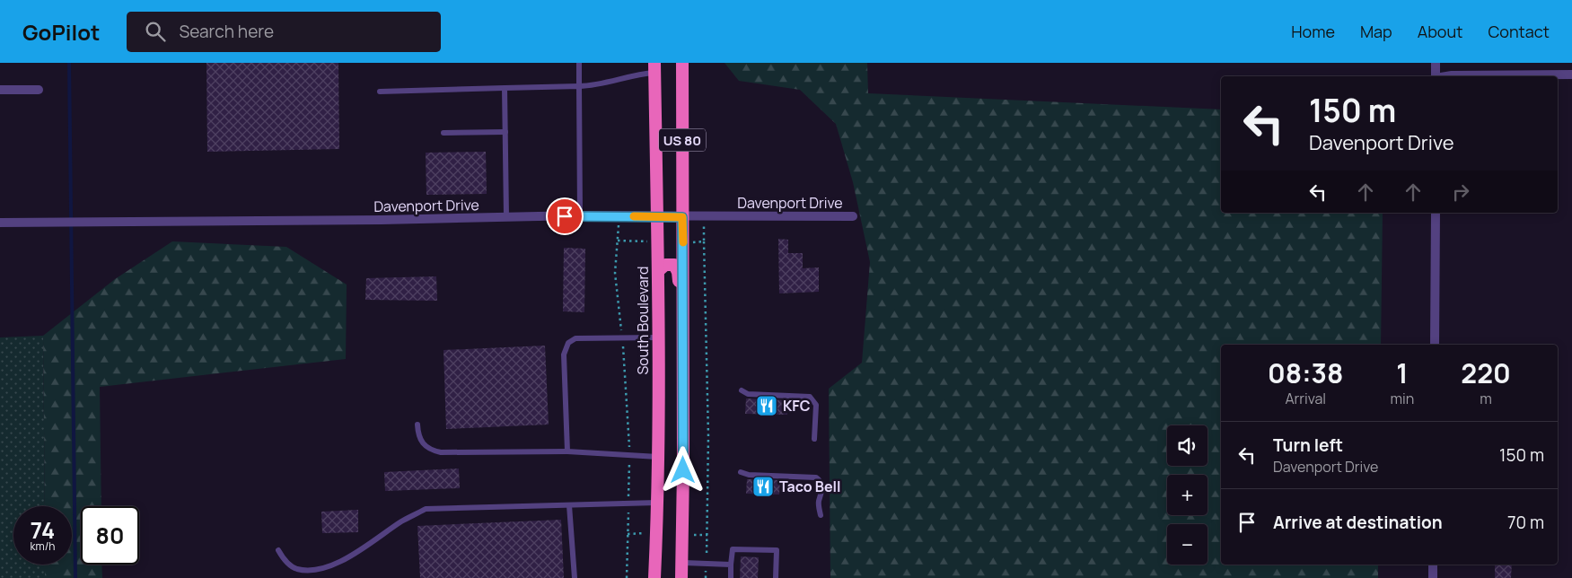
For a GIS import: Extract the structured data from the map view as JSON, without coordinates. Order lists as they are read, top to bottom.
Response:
{
  "streets": {
    "highway": ["US 80", "South Boulevard"],
    "street": ["Davenport Drive"]
  },
  "crossings": [
    ["US 80", "Davenport Drive"],
    ["Davenport Drive", "South Boulevard"]
  ],
  "places": {
    "restaurant": ["KFC", "Taco Bell"]
  },
  "page": {
    "header": "GoPilot",
    "search": "Search here",
    "nav": [
      "Home",
      "Map",
      "About",
      "Contact"
    ],
    "turn": ["150 m", "Davenport Drive"],
    "eta": [
      "08:38",
      "Arrival",
      "1",
      "min",
      "220",
      "m"
    ],
    "list": [
      {
        "name": "Turn left",
        "note": "Davenport Drive",
        "value": "150 m"
      },
      {
        "name": "Arrive at destination",
        "value": "70 m"
      }
    ],
    "map_buttons": ["+", "−"],
    "speed": "74 km/h",
    "limit": "80"
  }
}
